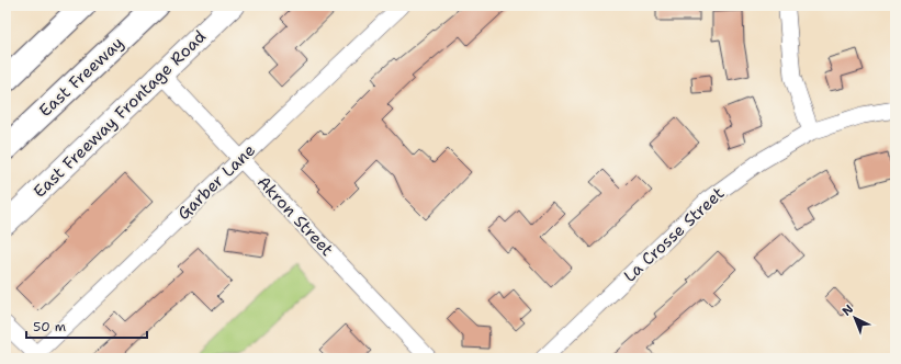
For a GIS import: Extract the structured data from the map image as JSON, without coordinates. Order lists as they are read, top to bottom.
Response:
{
  "streets": {
    "highway": ["East Freeway"],
    "main road": ["East Freeway Frontage Road"],
    "street": ["Garber Lane", "Akron Street", "La Crosse Street"]
  },
  "crossings": [
    ["East Freeway Frontage Road", "Akron Street"],
    ["Garber Lane", "Akron Street"]
  ],
  "scale_bar": "50 m",
  "north": "top left"
}
